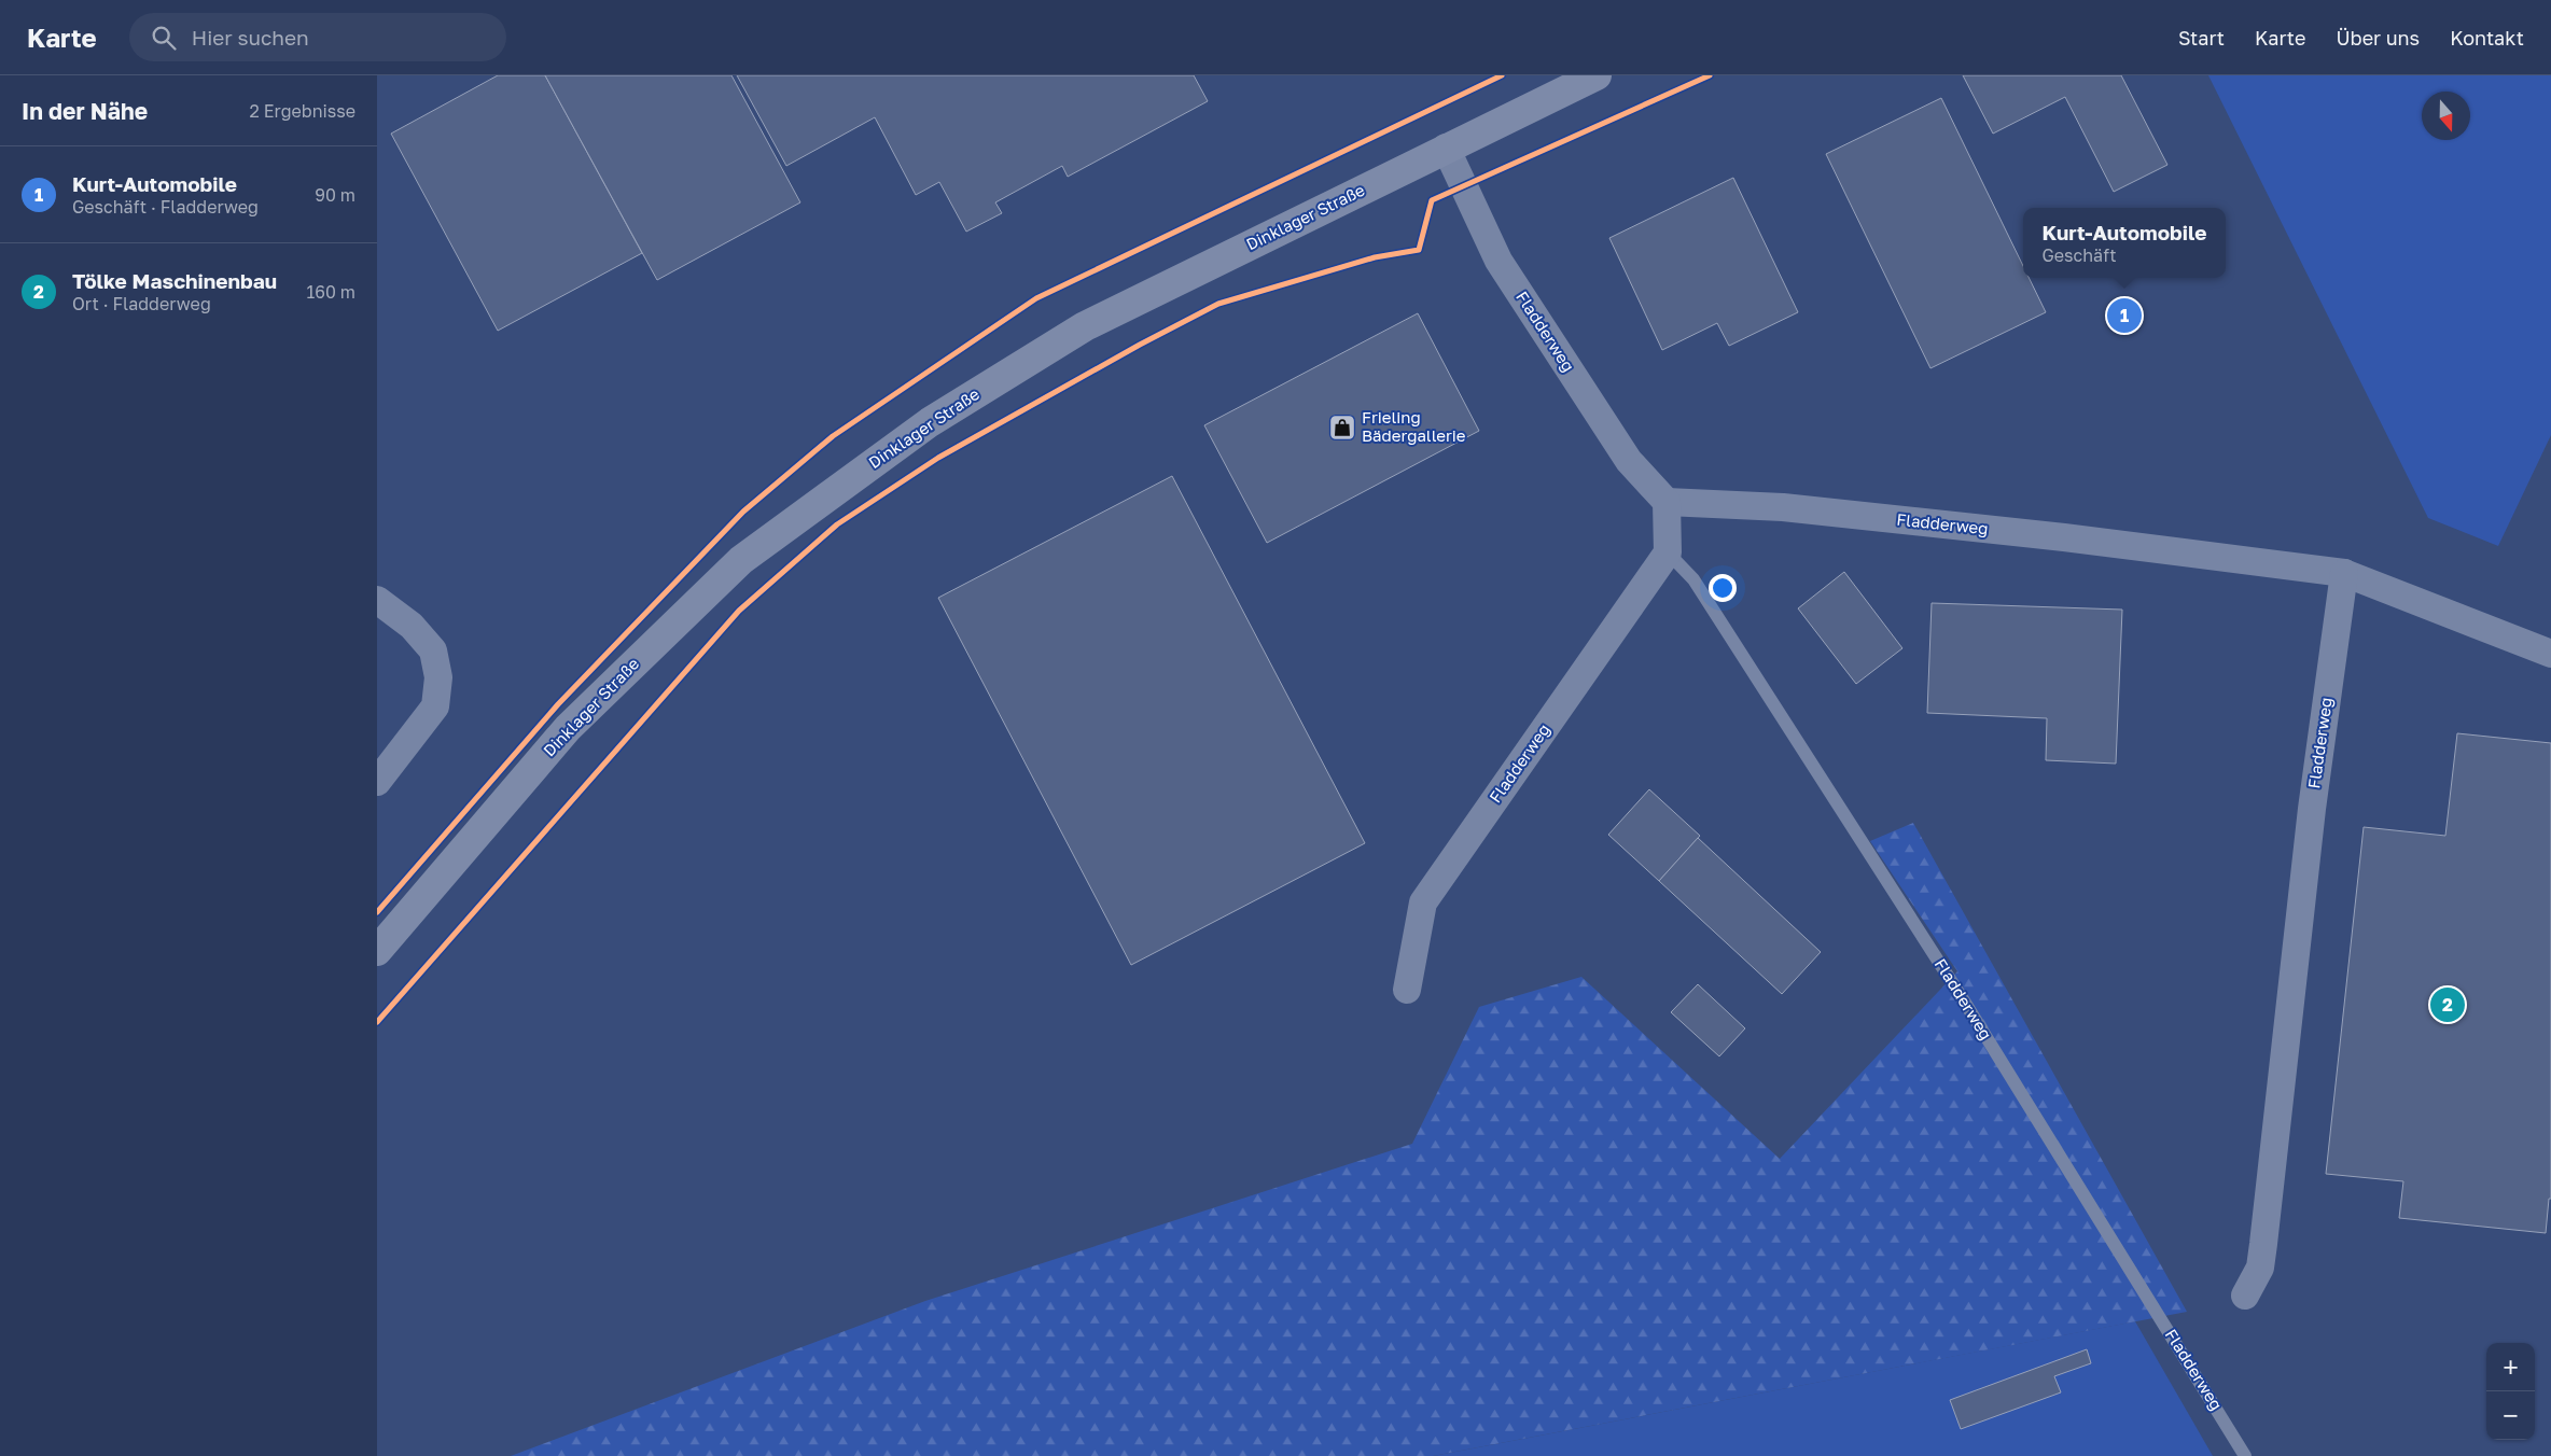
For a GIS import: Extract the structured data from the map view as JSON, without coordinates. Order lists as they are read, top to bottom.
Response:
{
  "streets": {
    "main road": ["Dinklager Straße"],
    "street": ["Fladderweg"]
  },
  "crossings": [
    ["Dinklager Straße", "Fladderweg"]
  ],
  "places": {
    "shop": ["Frieling Bädergallerie"]
  },
  "north": "bottom",
  "page": {
    "header": "Karte",
    "search": "Hier suchen",
    "nav": [
      "Start",
      "Karte",
      "Über uns",
      "Kontakt"
    ],
    "heading": ["In der Nähe", "2 Ergebnisse"],
    "list": [
      {
        "mark": "1",
        "name": "Kurt-Automobile",
        "note": "Geschäft · Fladderweg",
        "value": "90 m"
      },
      {
        "mark": "2",
        "name": "Tölke Maschinenbau",
        "note": "Ort · Fladderweg",
        "value": "160 m"
      }
    ],
    "popup": ["Kurt-Automobile", "Geschäft"],
    "pins": ["1", "2"],
    "map_buttons": ["+", "−"]
  }
}
